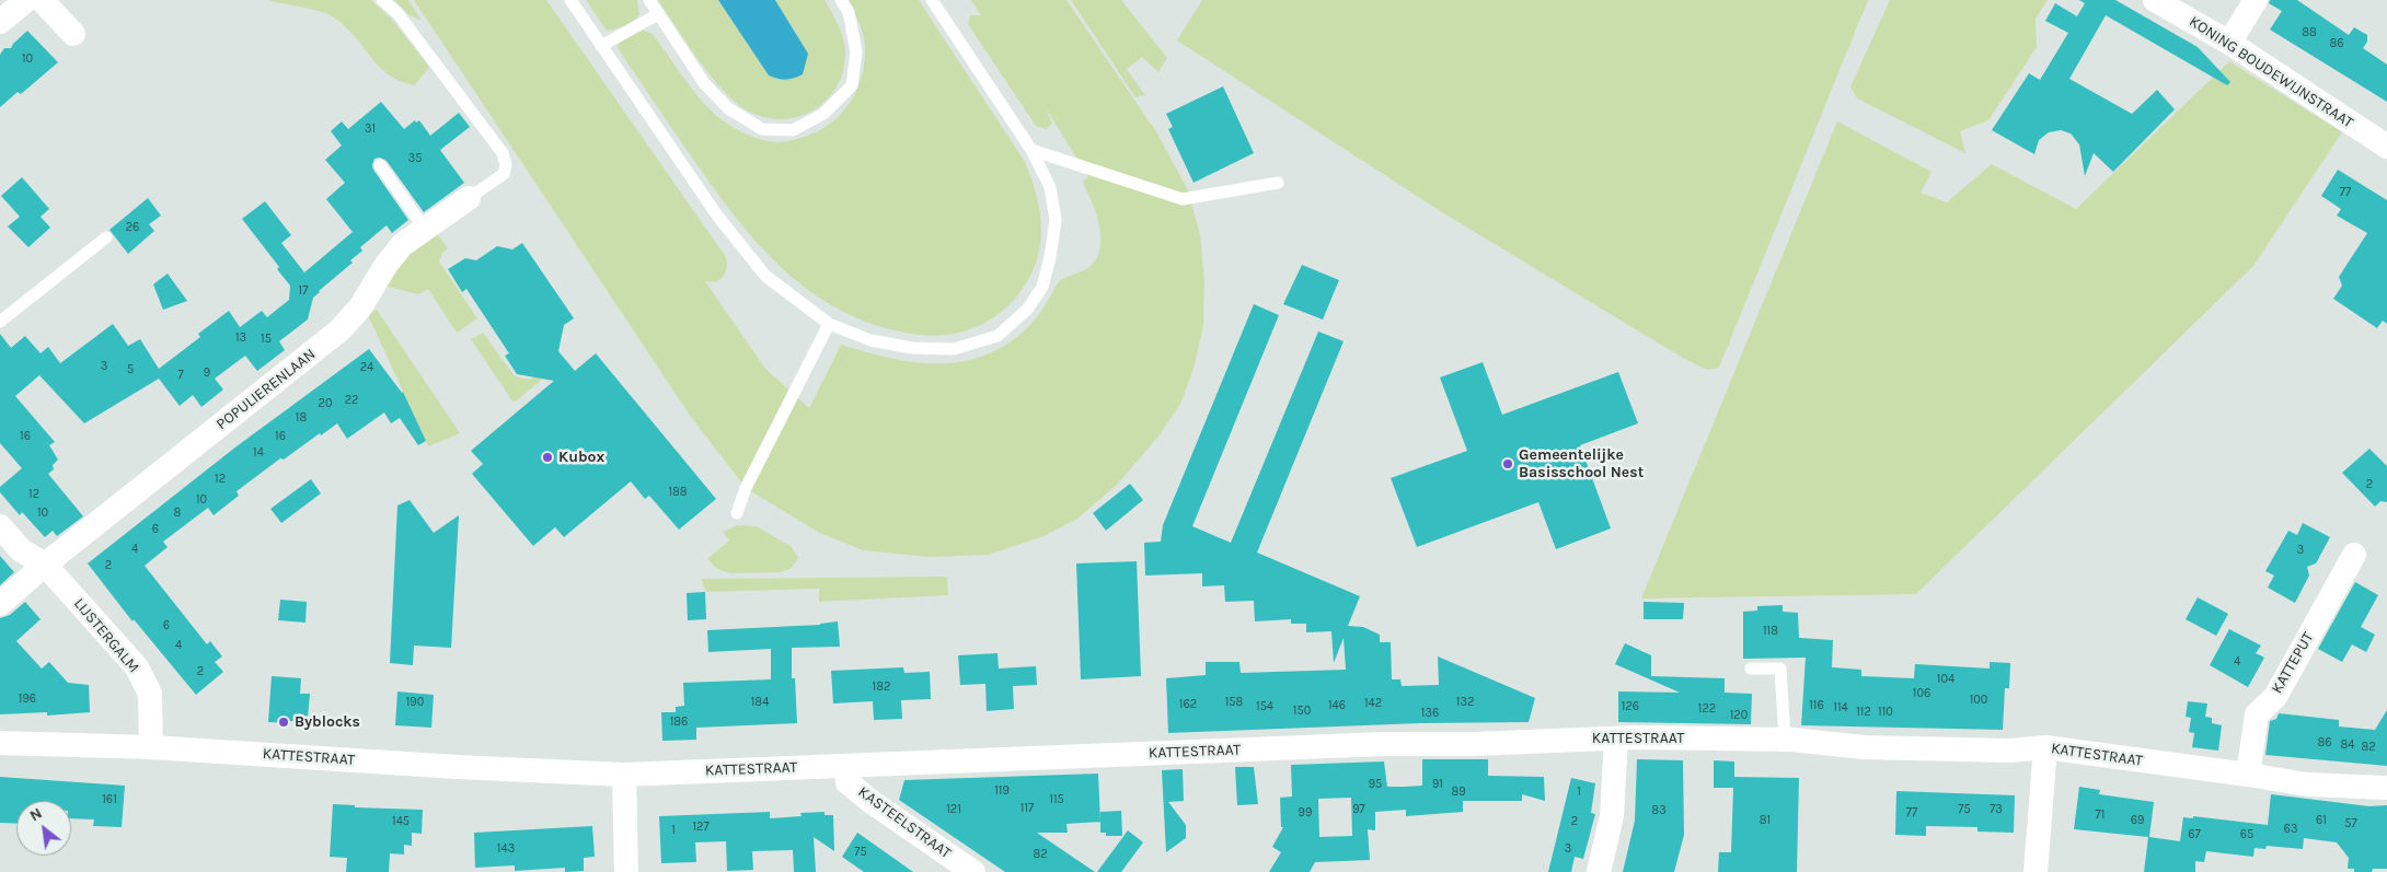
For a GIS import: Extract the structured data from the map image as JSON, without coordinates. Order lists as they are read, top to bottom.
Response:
{
  "streets": {
    "street": [
      "KONING BOUDEWIJNSTRAAT",
      "POPULIERENLAAN",
      "LIJSTERGALM",
      "KATTEPUT",
      "KATTESTRAAT",
      "KASTEELSTRAAT"
    ]
  },
  "crossings": [
    ["POPULIERENLAAN", "LIJSTERGALM"],
    ["LIJSTERGALM", "KATTESTRAAT"],
    ["KATTEPUT", "KATTESTRAAT"],
    ["KATTESTRAAT", "KASTEELSTRAAT"]
  ],
  "places": ["Kubox", "Gemeentelijke Basisschool Nest", "Byblocks"],
  "house_numbers": [
    "88",
    "86",
    "10",
    "31",
    "35",
    "77",
    "26",
    "17",
    "13",
    "15",
    "3",
    "24",
    "5",
    "9",
    "7",
    "22",
    "20",
    "18",
    "16",
    "16",
    "14",
    "12",
    "2",
    "188",
    "12",
    "10",
    "10",
    "8",
    "6",
    "4",
    "3",
    "2",
    "6",
    "118",
    "4",
    "4",
    "2",
    "104",
    "182",
    "106",
    "196",
    "100",
    "190",
    "184",
    "158",
    "132",
    "142",
    "162",
    "146",
    "116",
    "154",
    "126",
    "114",
    "122",
    "150",
    "112",
    "110",
    "136",
    "120",
    "186",
    "86",
    "84",
    "82",
    "95",
    "91",
    "119",
    "89",
    "1",
    "161",
    "115",
    "117",
    "121",
    "97",
    "75",
    "73",
    "83",
    "99",
    "77",
    "71",
    "81",
    "69",
    "61",
    "145",
    "2",
    "57",
    "127",
    "63",
    "1",
    "67",
    "65",
    "143",
    "3",
    "75",
    "82"
  ],
  "north": "top left"
}
